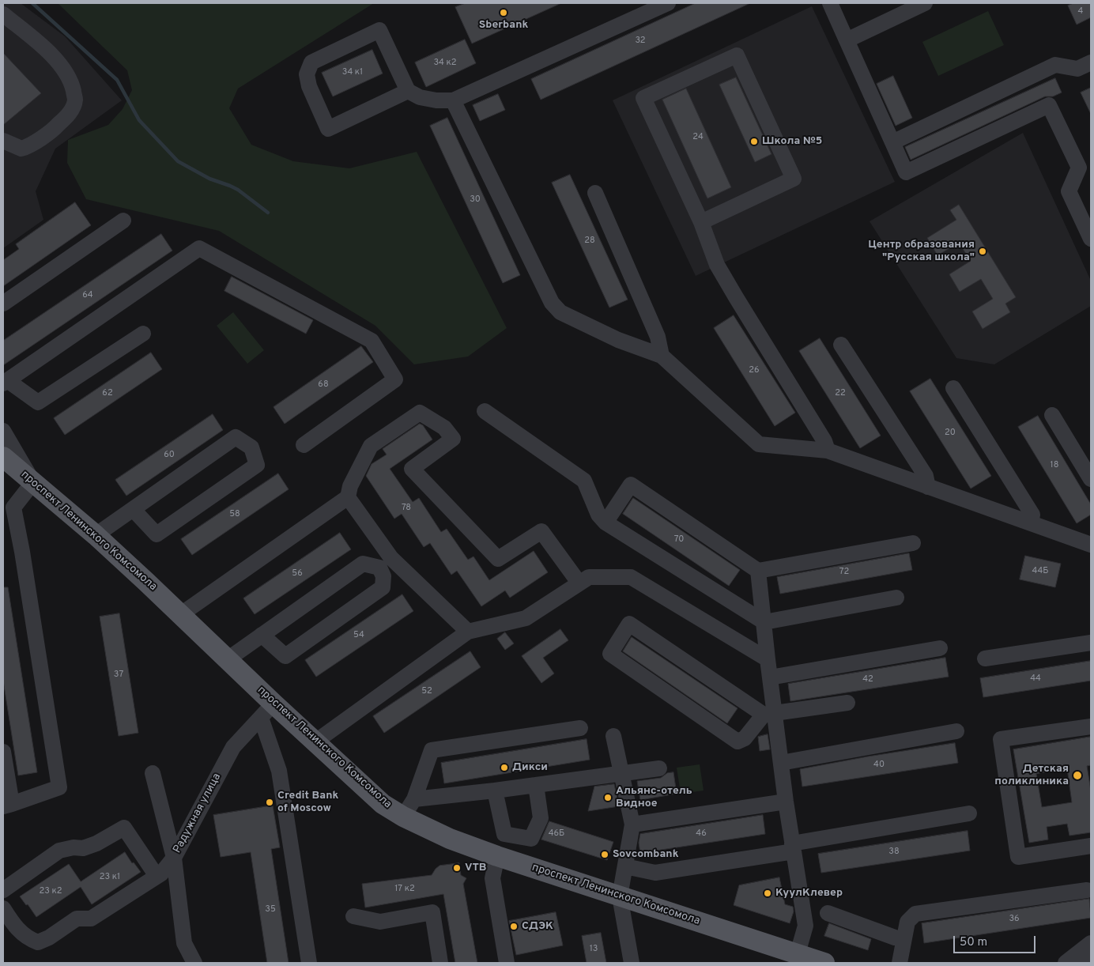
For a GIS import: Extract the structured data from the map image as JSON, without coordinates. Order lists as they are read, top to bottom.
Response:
{
  "streets": {
    "main road": ["проспект Ленинского Комсомола"],
    "street": ["Радужная улица"]
  },
  "crossings": [
    ["проспект Ленинского Комсомола", "Радужная улица"]
  ],
  "places": [
    "Sberbank",
    "Школа №5",
    "Центр образования \"Русская школа\"",
    "Дикси",
    "Детская поликлиника",
    "Альянс-отель Видное",
    "Credit Bank of Moscow",
    "Sovcombank",
    "VTB",
    "КуулКлевер",
    "СДЭК"
  ],
  "house_numbers": [
    "4",
    "32",
    "34 к2",
    "34 к1",
    "24",
    "30",
    "28",
    "64",
    "26",
    "68",
    "62",
    "22",
    "20",
    "60",
    "18",
    "78",
    "58",
    "70",
    "44Б",
    "72",
    "56",
    "54",
    "37",
    "44",
    "42",
    "52",
    "40",
    "46Б",
    "46",
    "38",
    "23 к1",
    "17 к2",
    "23 к2",
    "35",
    "36",
    "13"
  ],
  "scale_bar": "50 m"
}
